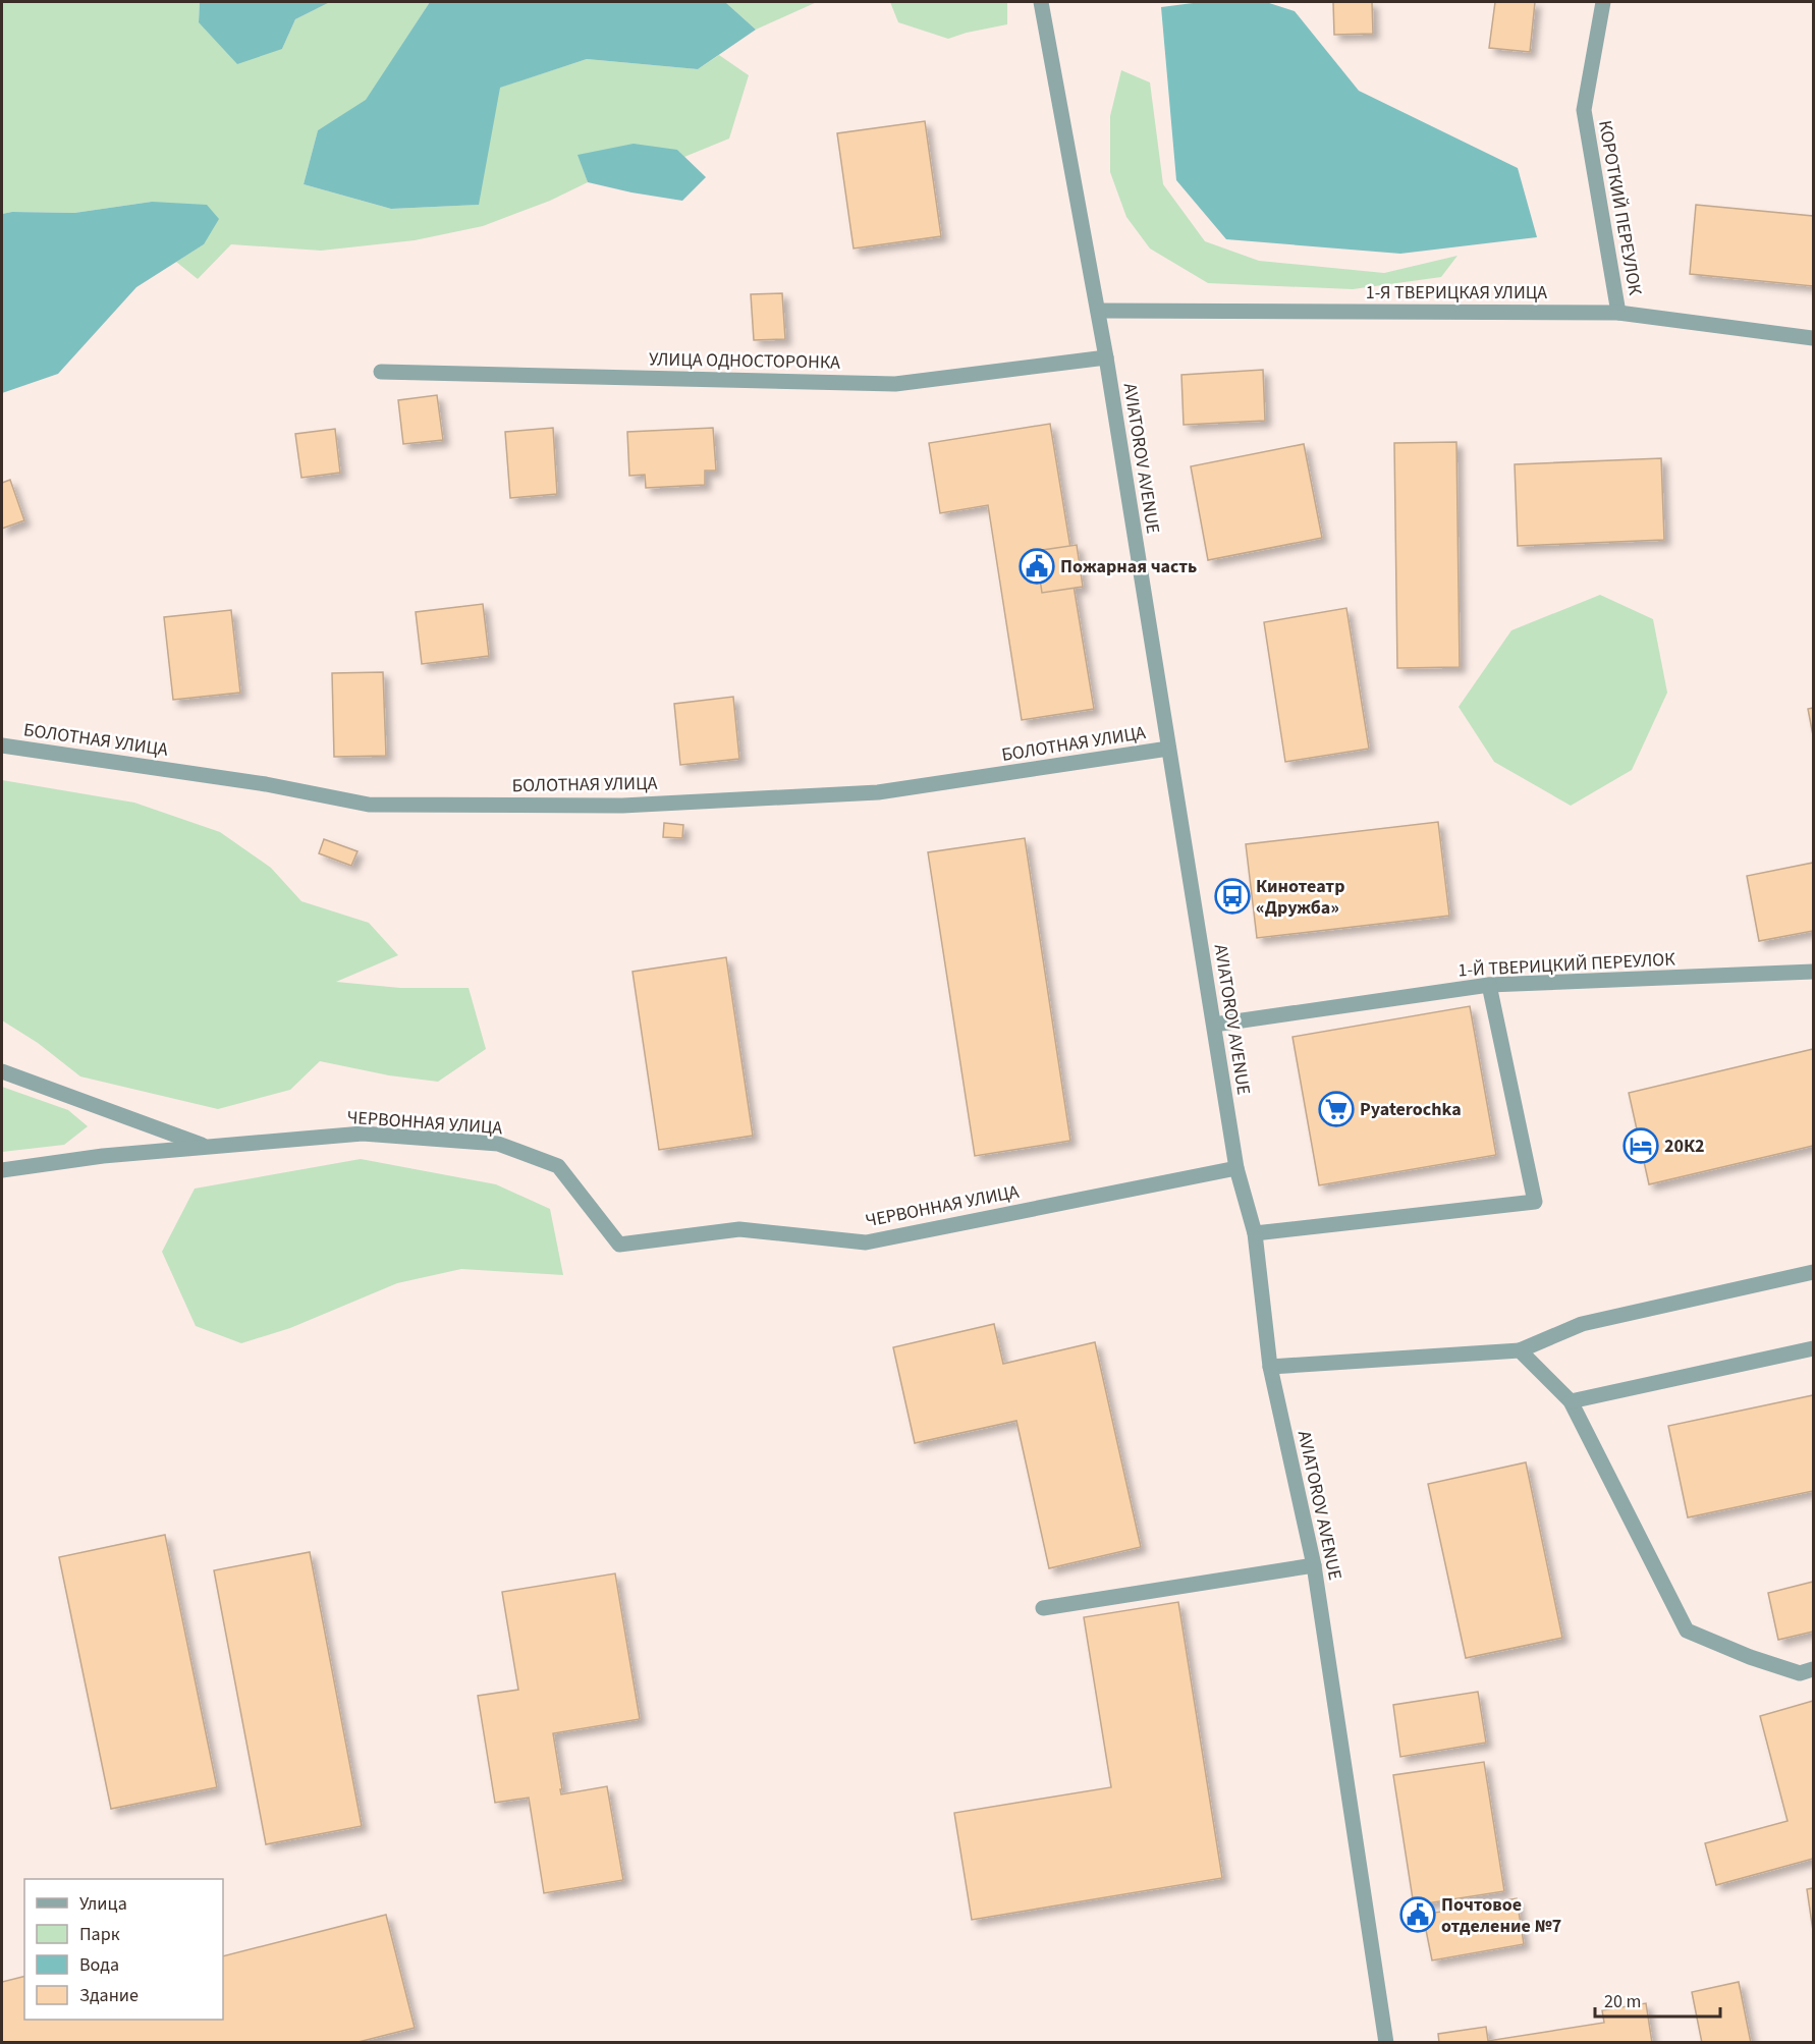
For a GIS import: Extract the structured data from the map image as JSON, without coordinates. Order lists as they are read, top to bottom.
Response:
{
  "streets": {
    "street": [
      "КОРОТКИЙ ПЕРЕУЛОК",
      "1-Я ТВЕРИЦКАЯ УЛИЦА",
      "УЛИЦА ОДНОСТОРОНКА",
      "AVIATOROV AVENUE",
      "БОЛОТНАЯ УЛИЦА",
      "1-Й ТВЕРИЦКИЙ ПЕРЕУЛОК",
      "ЧЕРВОННАЯ УЛИЦА"
    ]
  },
  "crossings": [
    ["КОРОТКИЙ ПЕРЕУЛОК", "1-Я ТВЕРИЦКАЯ УЛИЦА"],
    ["1-Я ТВЕРИЦКАЯ УЛИЦА", "AVIATOROV AVENUE"],
    ["УЛИЦА ОДНОСТОРОНКА", "AVIATOROV AVENUE"],
    ["AVIATOROV AVENUE", "БОЛОТНАЯ УЛИЦА"],
    ["AVIATOROV AVENUE", "1-Й ТВЕРИЦКИЙ ПЕРЕУЛОК"],
    ["AVIATOROV AVENUE", "ЧЕРВОННАЯ УЛИЦА"]
  ],
  "places": {
    "public building": ["Пожарная часть", "Почтовое отделение №7"],
    "bus stop": ["Кинотеатр «Дружба»"],
    "supermarket": ["Pyaterochka"],
    "hotel": ["20К2"]
  },
  "legend": [
    "Улица",
    "Парк",
    "Вода",
    "Здание"
  ],
  "scale_bar": "20 m"
}
